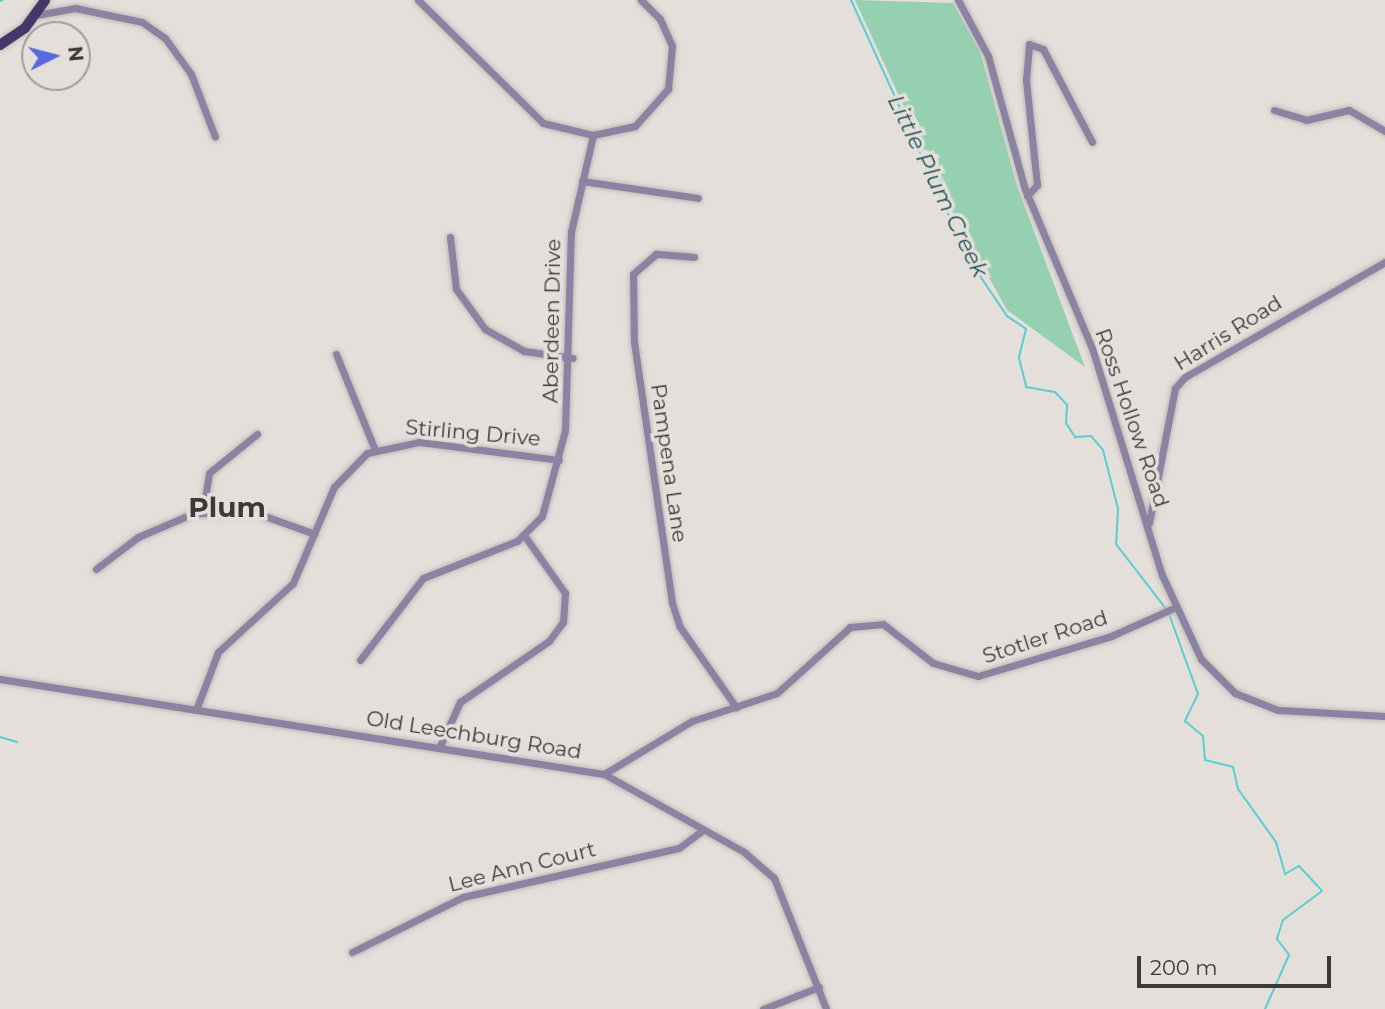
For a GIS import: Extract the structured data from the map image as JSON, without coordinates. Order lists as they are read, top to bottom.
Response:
{
  "streets": {
    "street": [
      "Aberdeen Drive",
      "Harris Road",
      "Ross Hollow Road",
      "Stirling Drive",
      "Pampena Lane",
      "Stotler Road",
      "Old Leechburg Road",
      "Lee Ann Court"
    ]
  },
  "crossings": [
    ["Aberdeen Drive", "Stirling Drive"],
    ["Harris Road", "Ross Hollow Road"],
    ["Ross Hollow Road", "Stotler Road"],
    ["Stirling Drive", "Old Leechburg Road"],
    ["Pampena Lane", "Stotler Road"],
    ["Stotler Road", "Old Leechburg Road"],
    ["Old Leechburg Road", "Lee Ann Court"]
  ],
  "districts": ["Plum"],
  "water": ["Little Plum Creek"],
  "scale_bar": "200 m",
  "north": "right"
}
